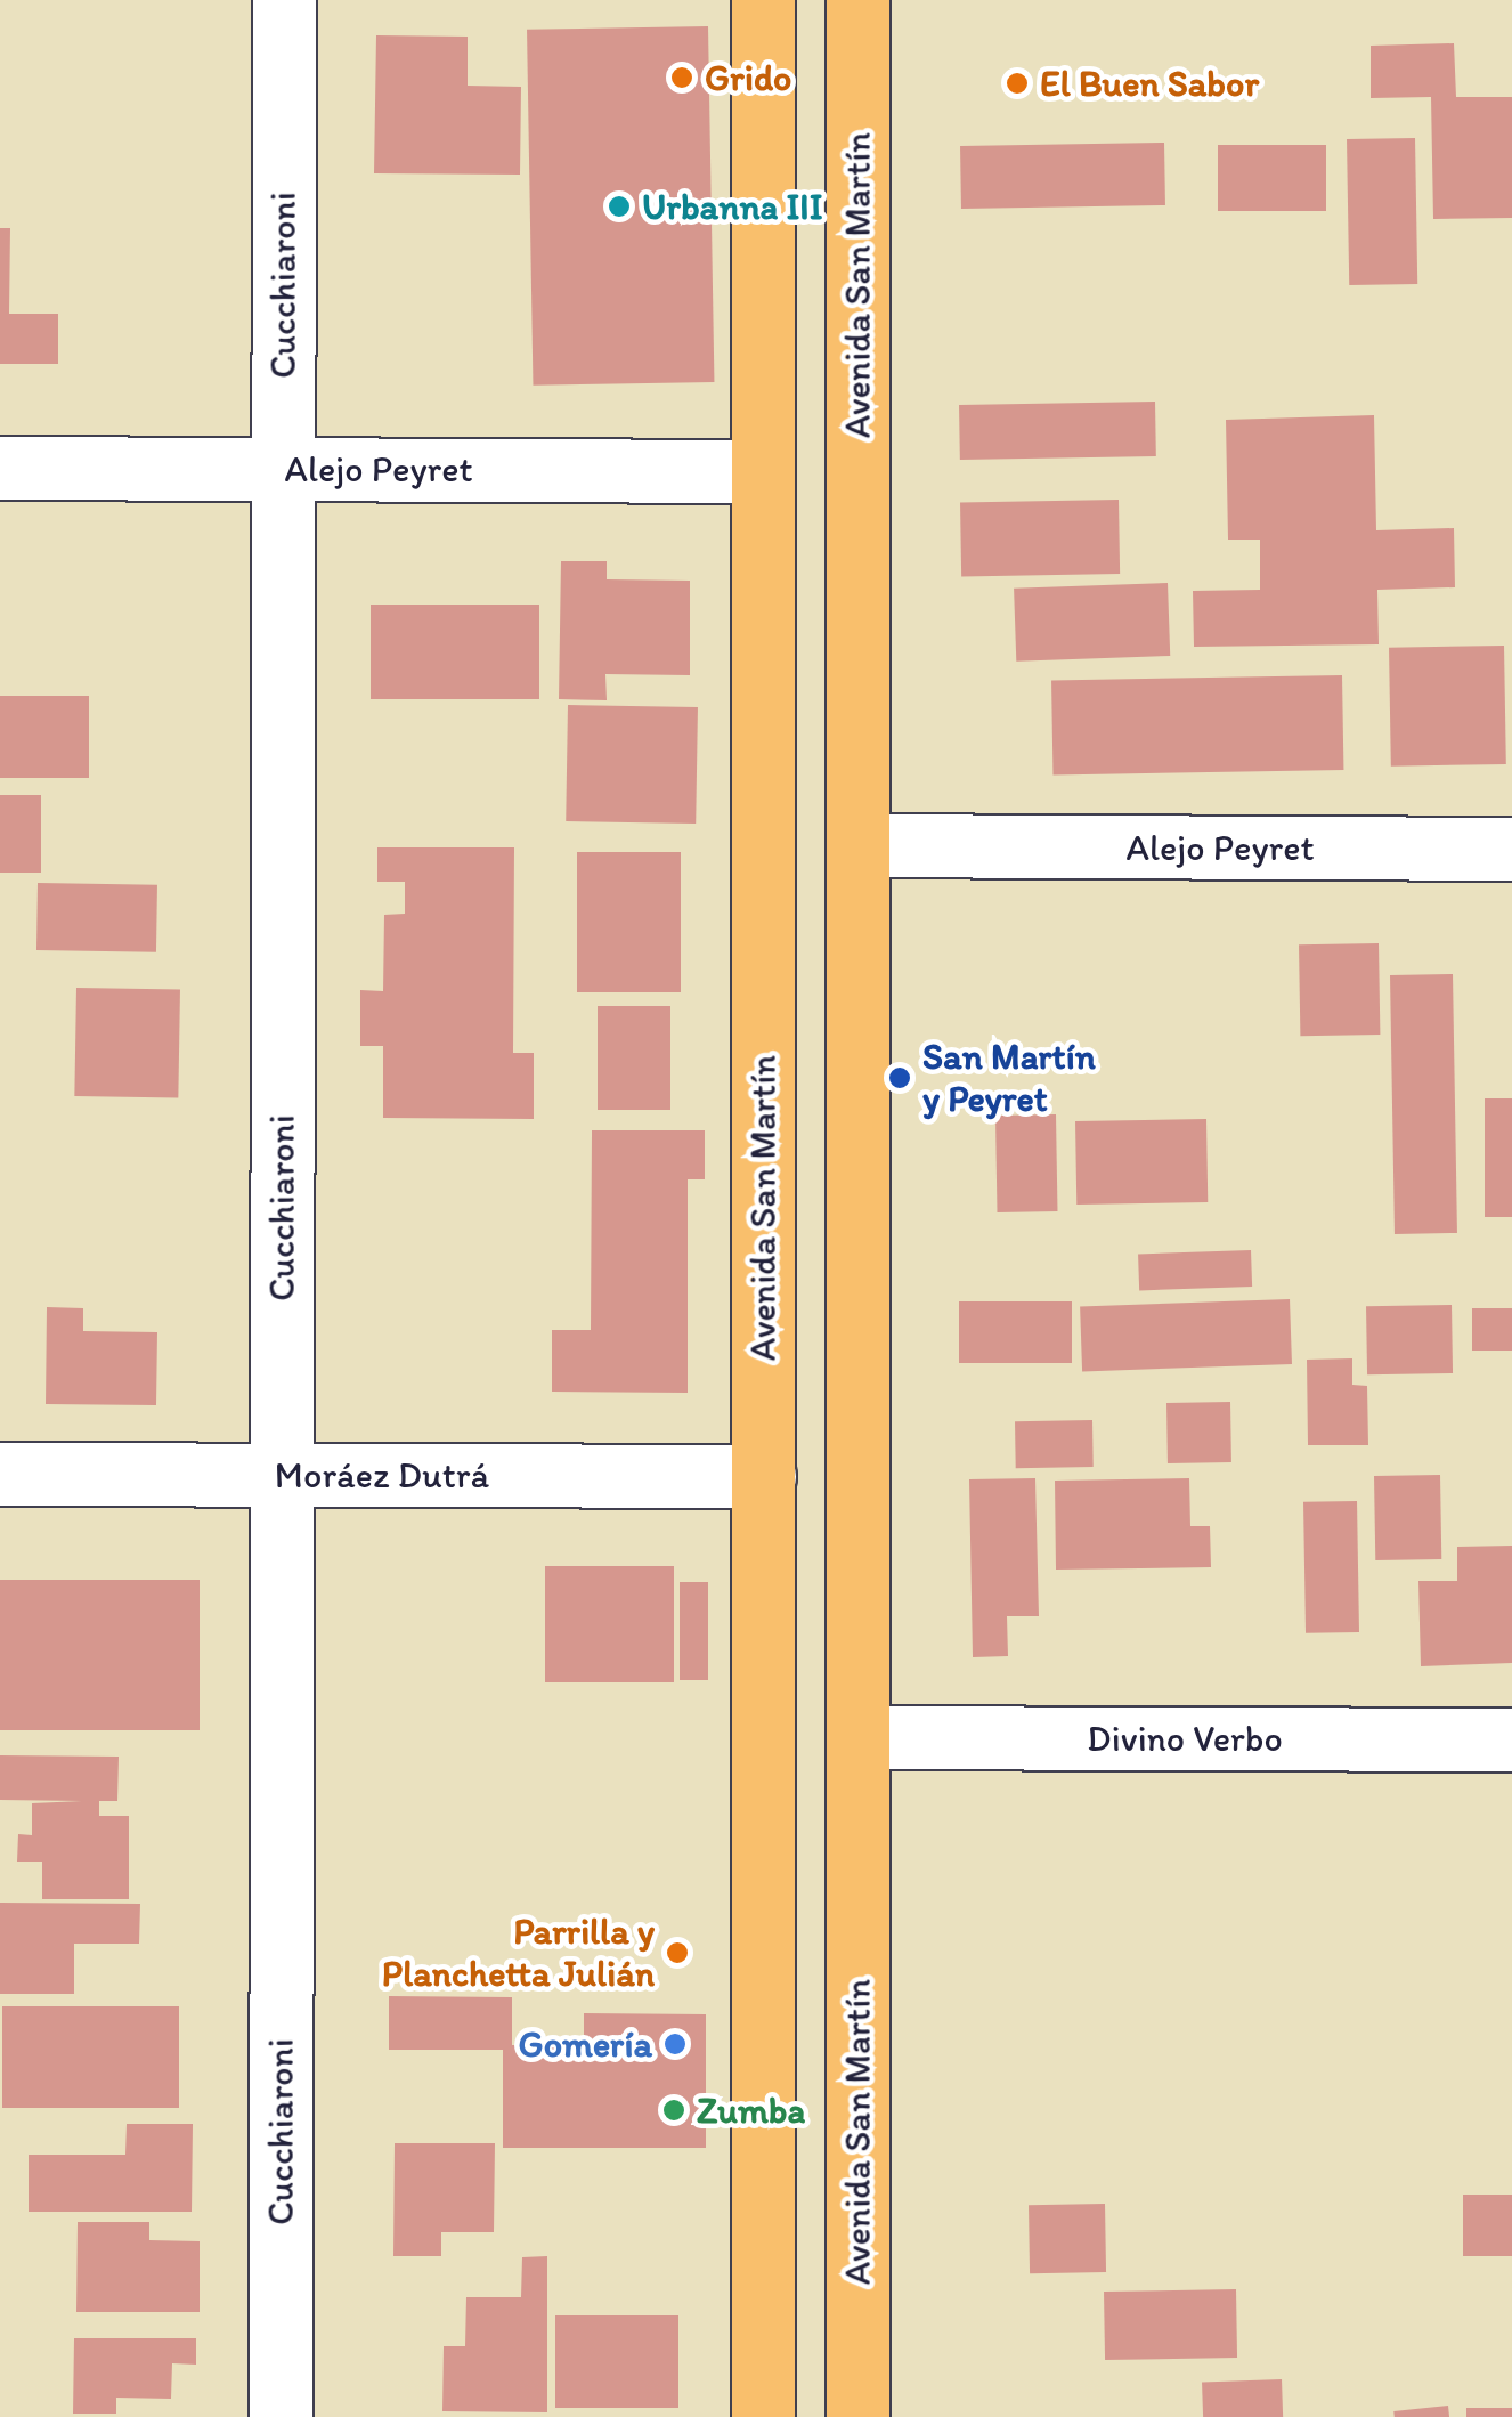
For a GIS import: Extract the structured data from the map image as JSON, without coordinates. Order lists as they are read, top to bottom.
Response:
{
  "streets": {
    "main road": ["Avenida San Martín"],
    "street": [
      "Cucchiaroni",
      "Alejo Peyret",
      "Moráez Dutrá",
      "Divino Verbo"
    ]
  },
  "crossings": [
    ["Cucchiaroni", "Alejo Peyret"],
    ["Cucchiaroni", "Moráez Dutrá"],
    ["Avenida San Martín", "Alejo Peyret"],
    ["Avenida San Martín", "Moráez Dutrá"],
    ["Avenida San Martín", "Divino Verbo"]
  ],
  "places": [
    "Grido",
    "El Buen Sabor",
    "Urbanna III",
    "San Martín y Peyret",
    "Parrilla y Planchetta Julián",
    "Gomería",
    "Zumba"
  ]
}
